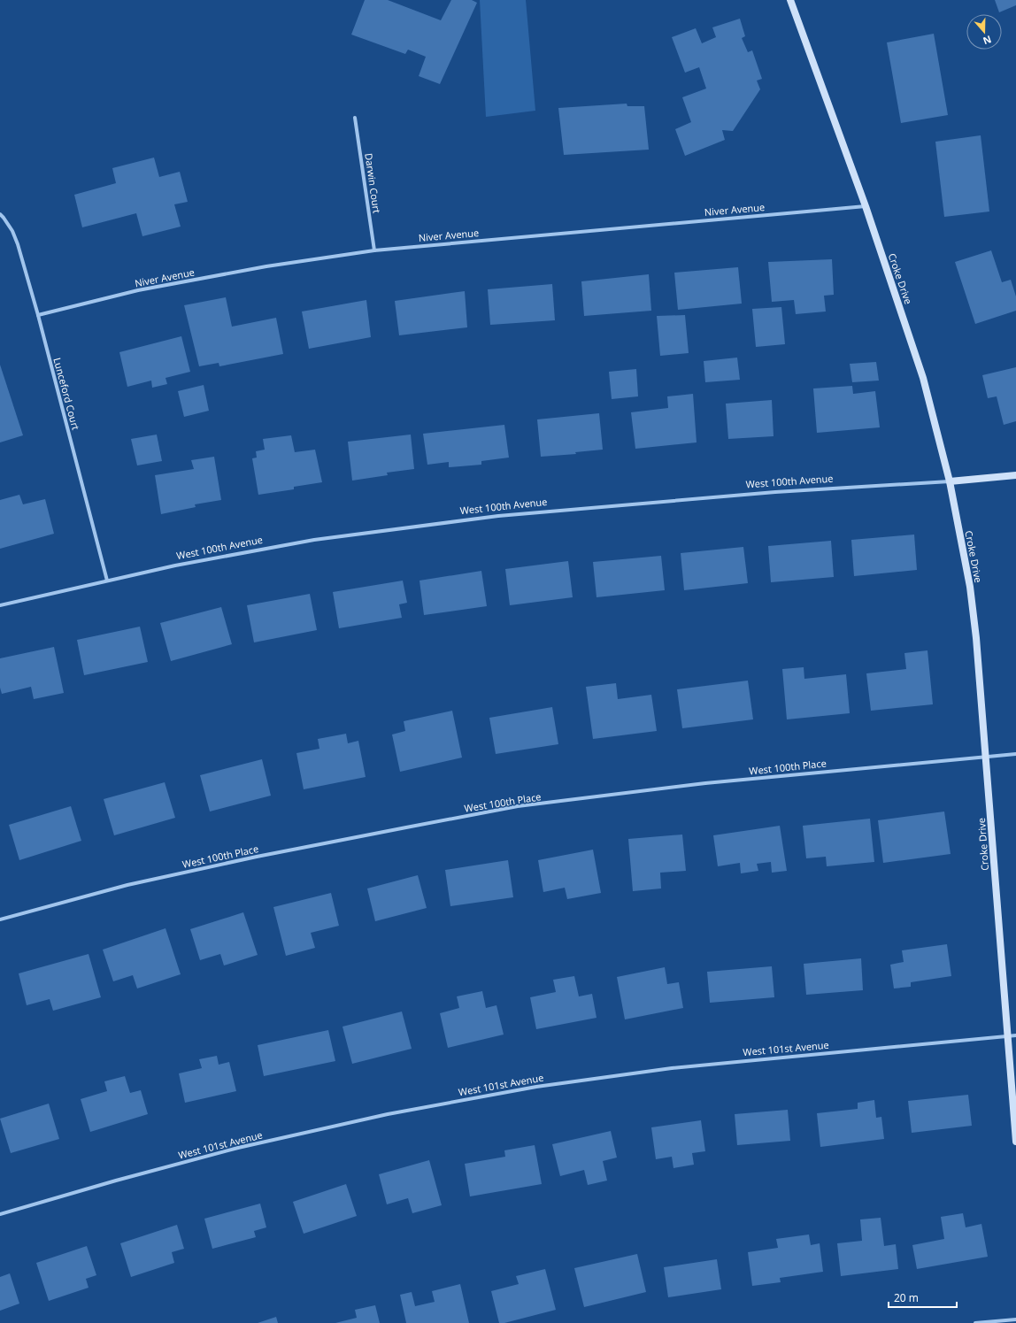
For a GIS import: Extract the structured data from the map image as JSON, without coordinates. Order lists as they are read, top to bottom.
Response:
{
  "streets": {
    "street": [
      "Darwin Court",
      "Niver Avenue",
      "Croke Drive",
      "Lunceford Court",
      "West 100th Avenue",
      "West 100th Place",
      "West 101st Avenue"
    ]
  },
  "crossings": [
    ["Darwin Court", "Niver Avenue"],
    ["Niver Avenue", "Croke Drive"],
    ["Niver Avenue", "Lunceford Court"],
    ["Croke Drive", "West 100th Avenue"],
    ["Croke Drive", "West 100th Place"],
    ["Croke Drive", "West 101st Avenue"],
    ["Lunceford Court", "West 100th Avenue"]
  ],
  "scale_bar": "20 m",
  "north": "bottom"
}
